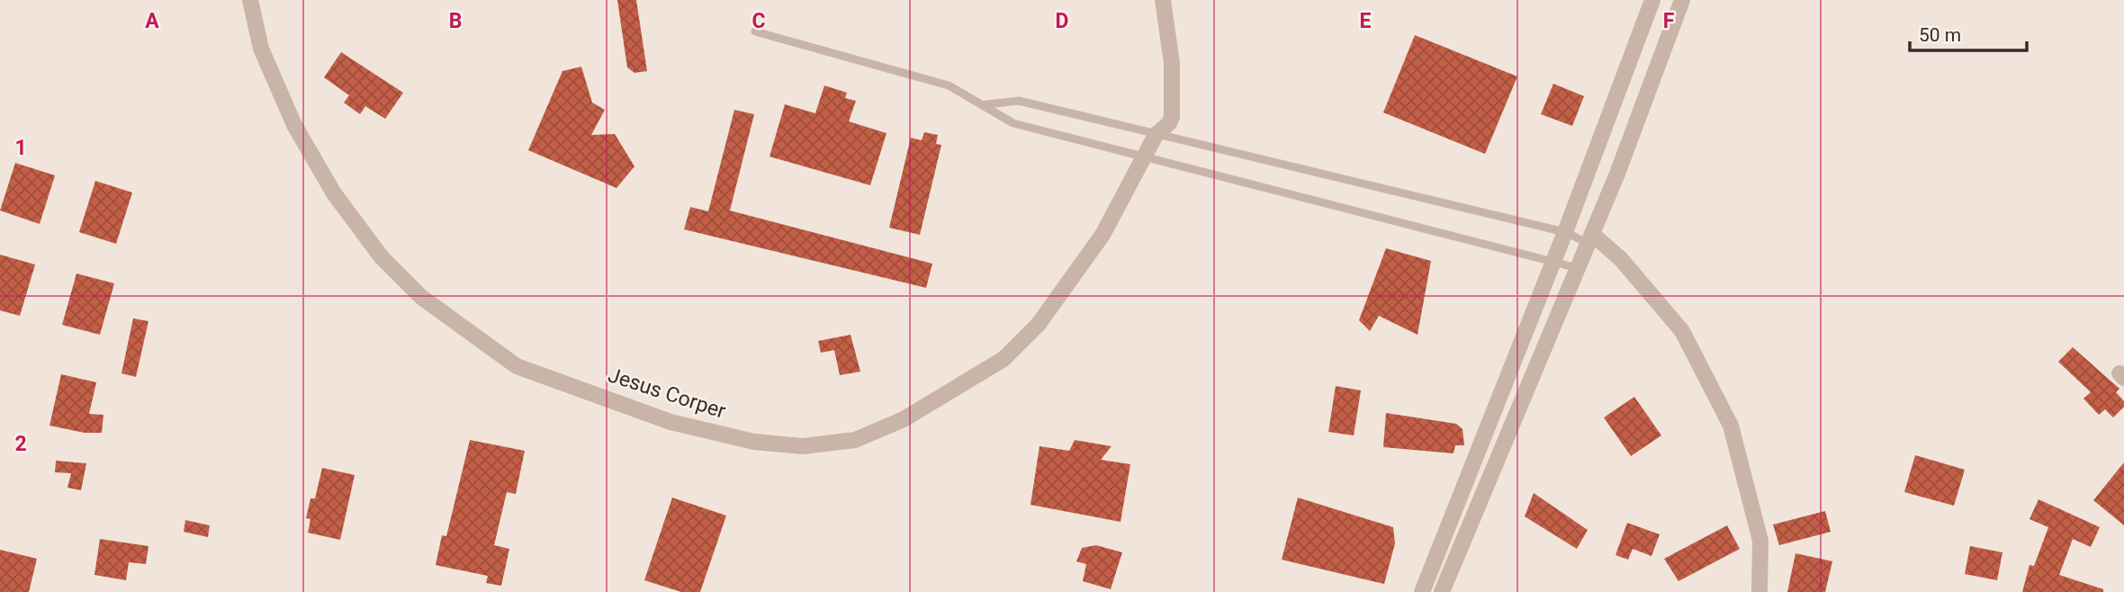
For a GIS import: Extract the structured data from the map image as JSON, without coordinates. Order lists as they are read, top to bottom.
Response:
{
  "streets": {
    "street": ["Jesus Corper"]
  },
  "scale_bar": "50 m",
  "grid": {
    "columns": [
      "A",
      "B",
      "C",
      "D",
      "E",
      "F"
    ],
    "rows": ["1", "2"]
  }
}
